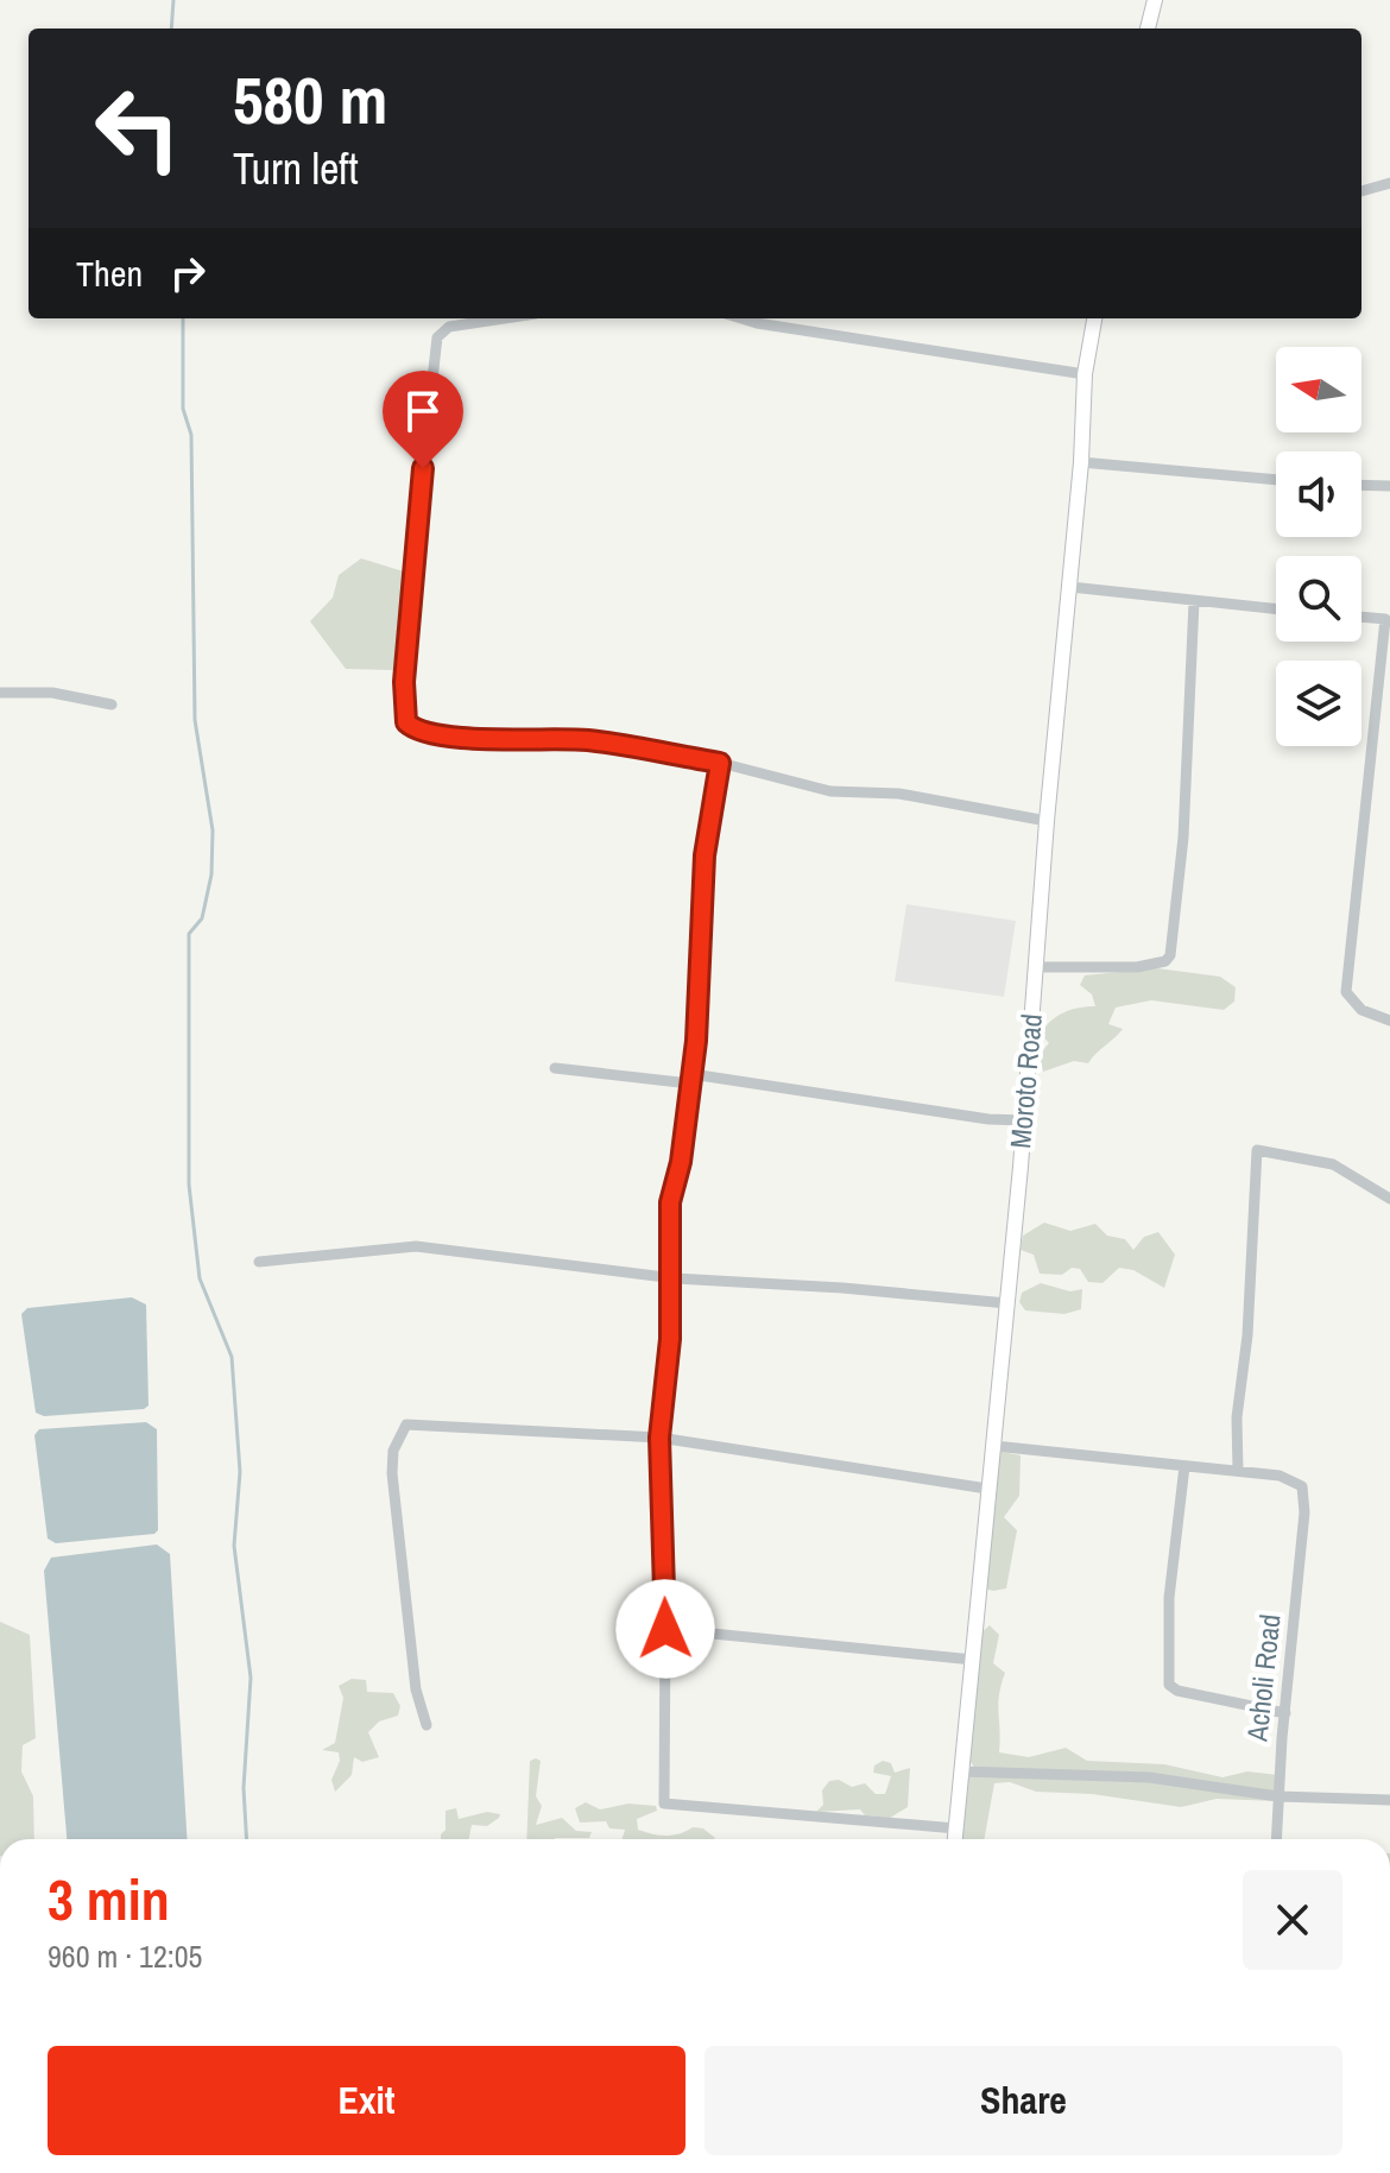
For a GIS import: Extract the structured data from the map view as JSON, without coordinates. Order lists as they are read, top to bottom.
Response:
{
  "streets": {
    "main road": ["Moroto Road"],
    "street": ["Acholi Road"]
  },
  "north": "left",
  "page": {
    "turn": ["580 m", "Turn left"],
    "then": "Then",
    "heading": ["3 min", "960 m · 12:05"],
    "buttons": ["Exit", "Share"]
  }
}
